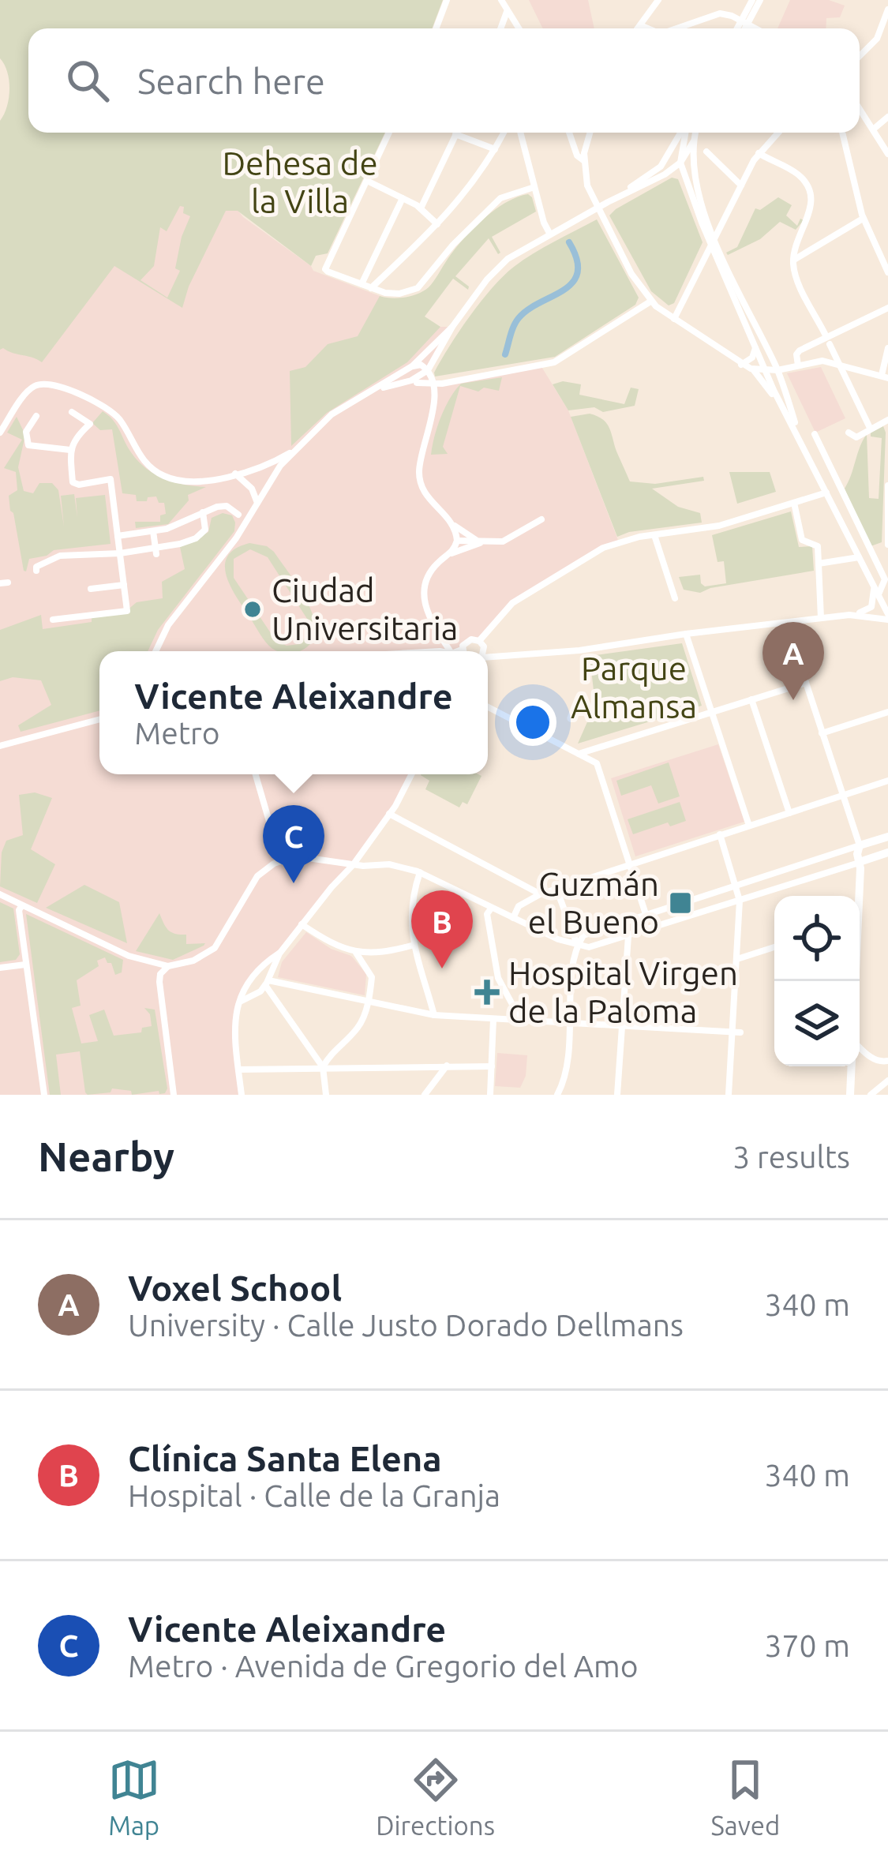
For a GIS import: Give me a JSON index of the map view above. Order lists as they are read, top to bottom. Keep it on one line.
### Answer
{"parks":["Dehesa de la Villa","Parque Almansa"],"places":{"other":["Ciudad Universitaria"],"transit":["Guzmán el Bueno"],"health":["Hospital Virgen de la Paloma"]},"page":{"search":"Search here","pins":["A","C","B"],"popup":["Vicente Aleixandre","Metro"],"heading":["Nearby","3 results"],"list":[{"mark":"A","name":"Voxel School","note":"University · Calle Justo Dorado Dellmans","value":"340 m"},{"mark":"B","name":"Clínica Santa Elena","note":"Hospital · Calle de la Granja","value":"340 m"},{"mark":"C","name":"Vicente Aleixandre","note":"Metro · Avenida de Gregorio del Amo","value":"370 m"}],"nav":["Map","Directions","Saved"]}}
